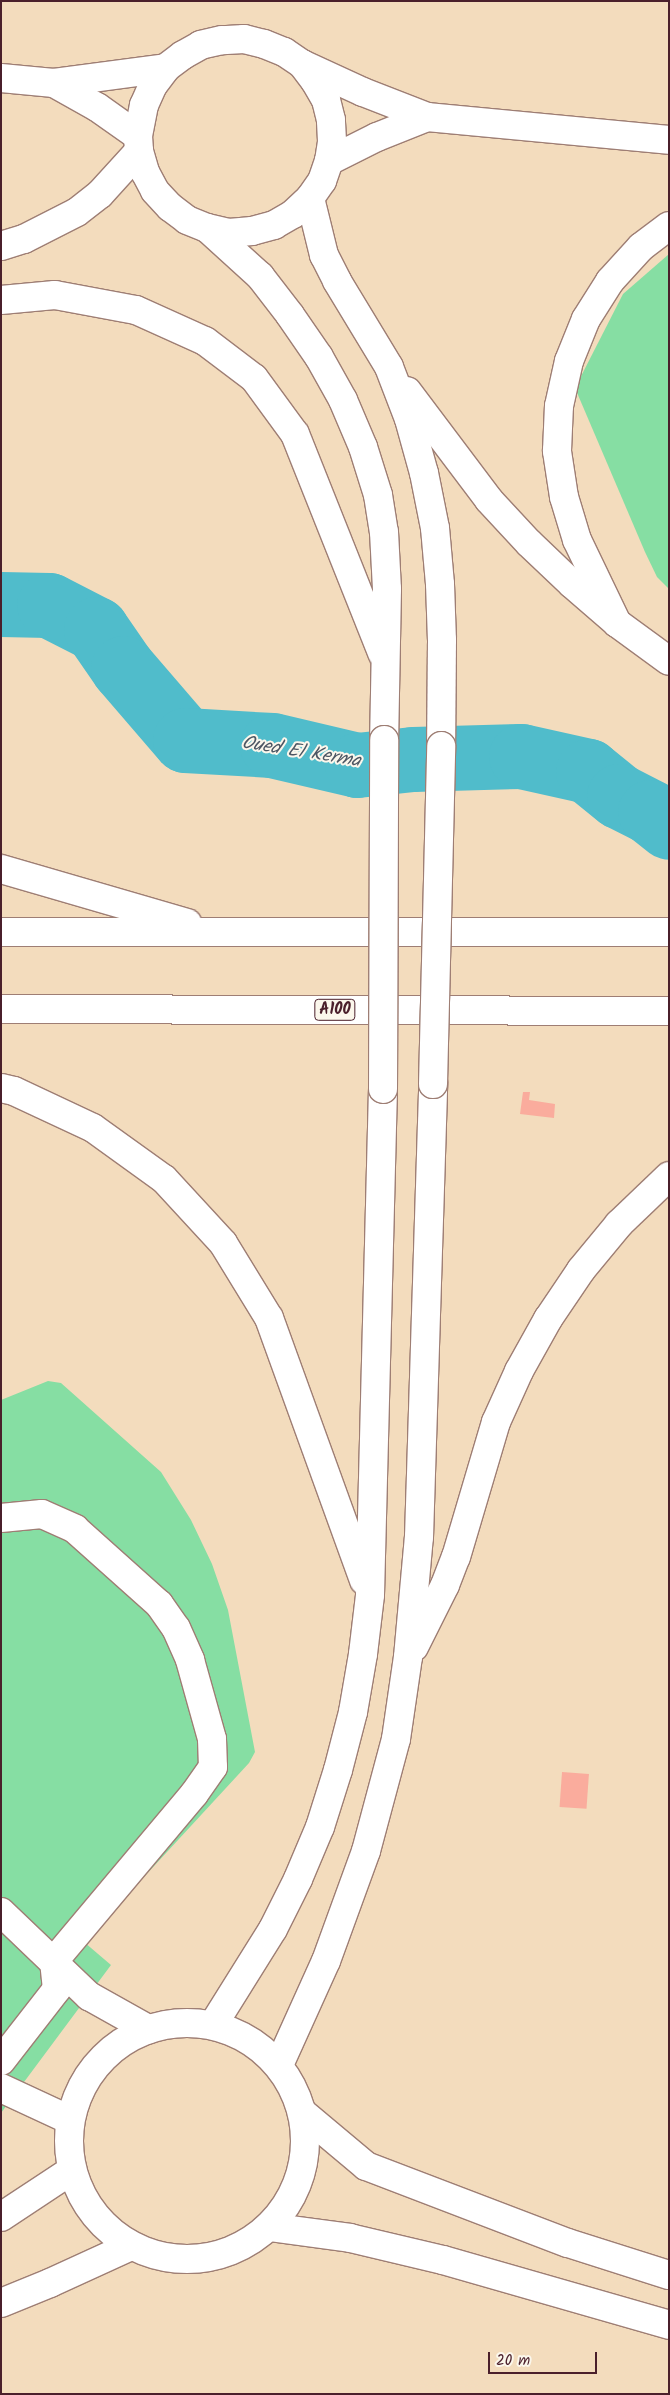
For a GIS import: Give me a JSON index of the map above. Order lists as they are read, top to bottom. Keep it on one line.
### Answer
{"streets":{"main road":["A100"]},"water":["Oued El Kerma"],"scale_bar":"20 m"}
